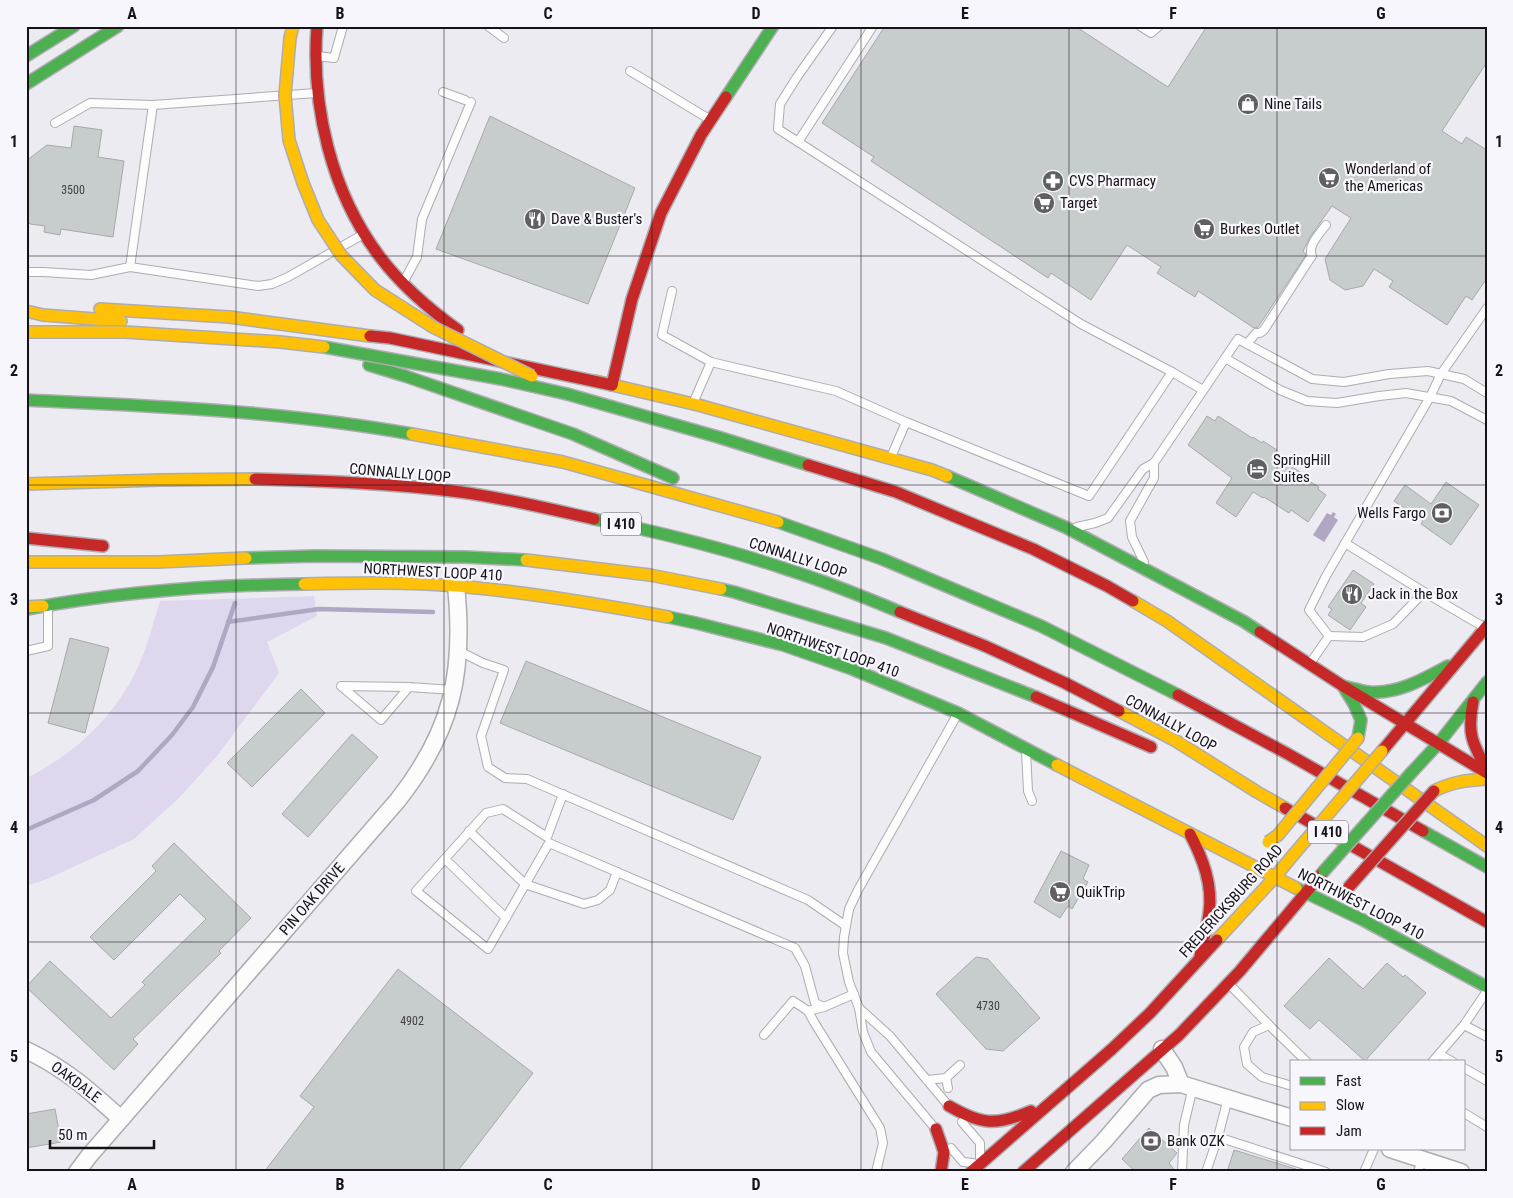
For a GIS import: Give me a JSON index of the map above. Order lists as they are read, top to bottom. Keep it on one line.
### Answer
{"streets":{"main road":["CONNALLY LOOP","I 410","NORTHWEST LOOP 410","FREDERICKSBURG ROAD"],"street":["PIN OAK DRIVE","OAKDALE"]},"crossings":[["NORTHWEST LOOP 410","PIN OAK DRIVE"],["NORTHWEST LOOP 410","FREDERICKSBURG ROAD"],["PIN OAK DRIVE","OAKDALE"]],"places":{"shop":["Nine Tails"],"supermarket":["Wonderland of the Americas","Target","Burkes Outlet","QuikTrip"],"pharmacy":["CVS Pharmacy"],"restaurant":["Dave & Buster's","Jack in the Box"],"hotel":["SpringHill Suites"],"bank":["Wells Fargo","Bank OZK"]},"house_numbers":["3500","4730","4902"],"legend":["Fast","Slow","Jam"],"scale_bar":"50 m","grid":{"columns":["A","B","C","D","E","F","G"],"rows":["1","2","3","4","5"]}}
